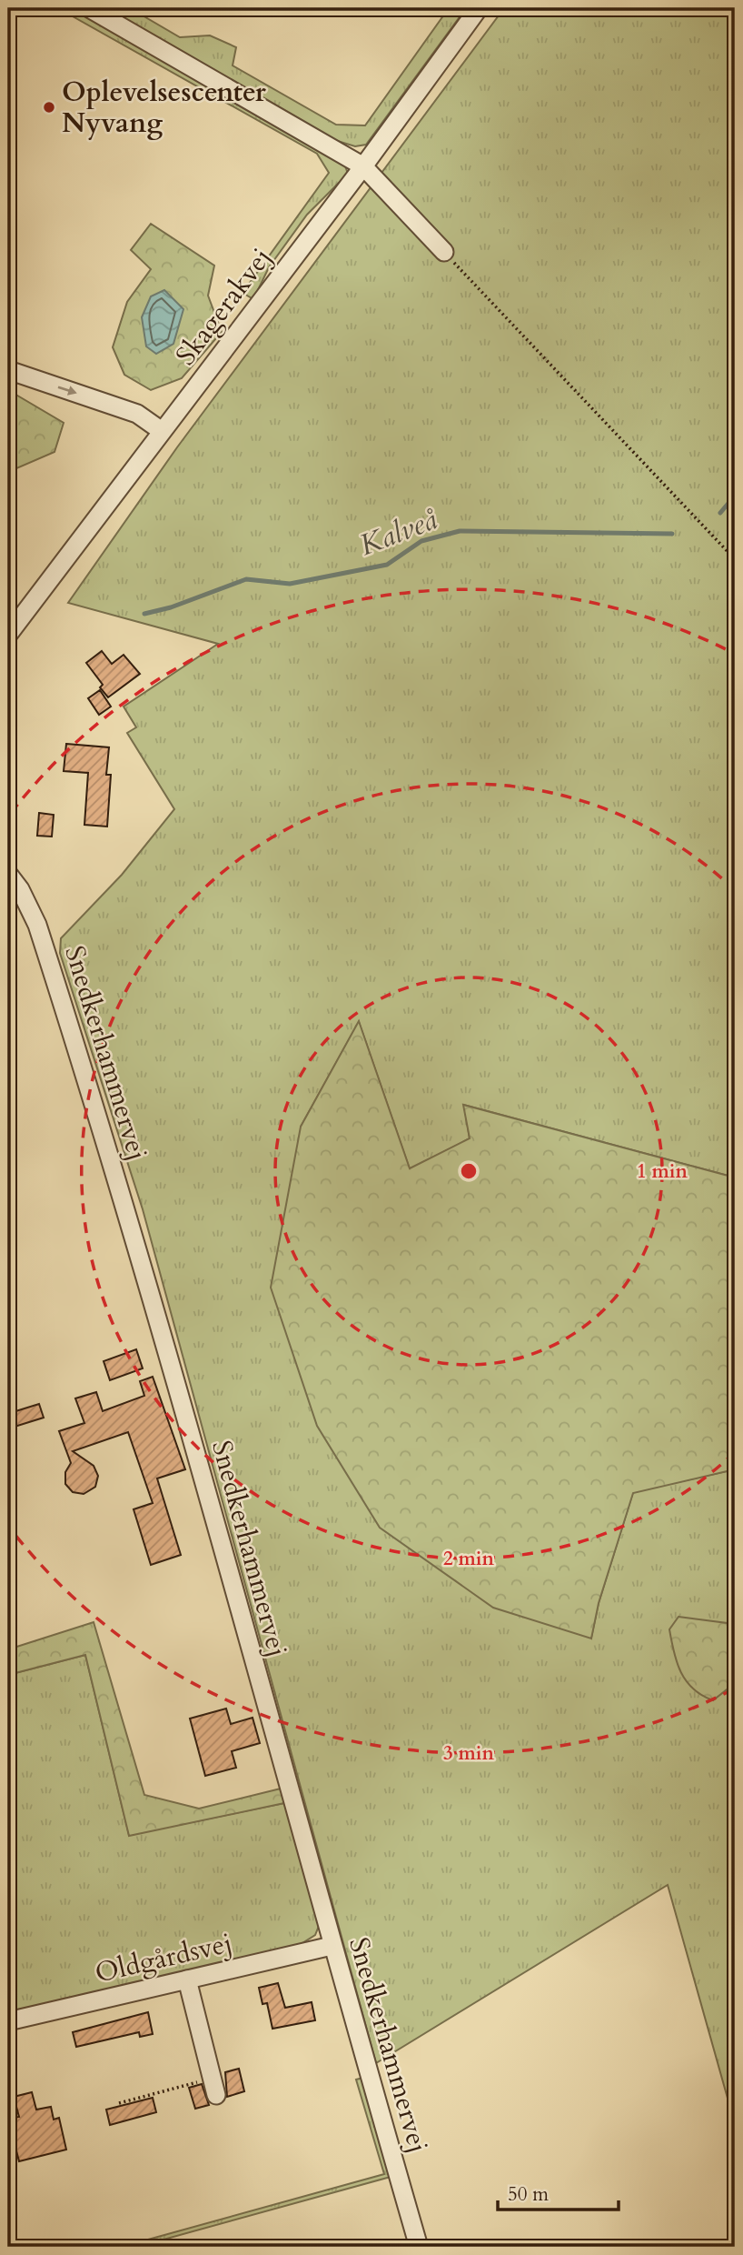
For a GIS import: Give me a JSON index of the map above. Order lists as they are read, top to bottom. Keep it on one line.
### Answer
{"streets":{"street":["Skagerakvej","Snedkerhammervej","Oldgårdsvej"]},"crossings":[["Snedkerhammervej","Oldgårdsvej"]],"water":["Kalveå"],"places":["Oplevelsescenter Nyvang"],"scale_bar":"50 m","rings":["1 min","2 min","3 min"]}
